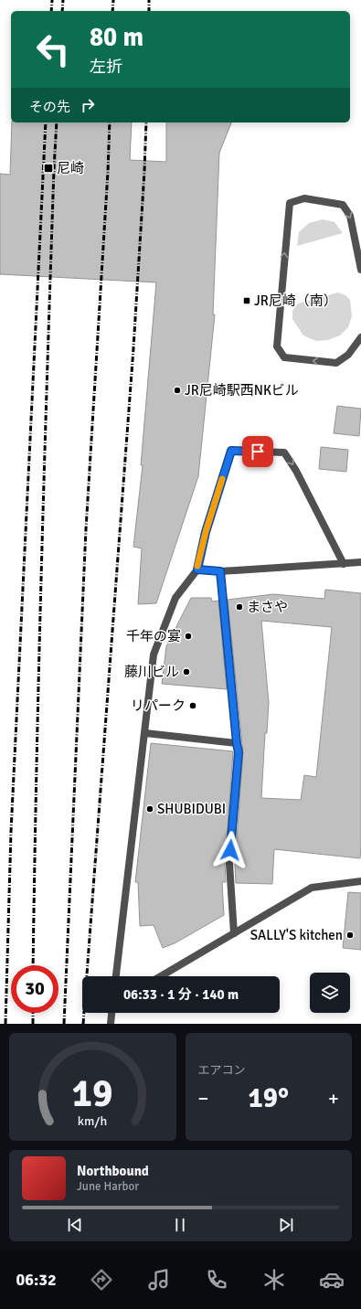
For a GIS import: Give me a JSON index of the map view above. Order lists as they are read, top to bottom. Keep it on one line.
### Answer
{"places":{"transit":["尼崎","JR尼崎（南）"],"other":["JR尼崎駅西NKビル","まさや","千年の宴","藤川ビル","リパーク","SHUBIDUBI","SALLY'S kitchen"]},"page":{"turn":["80 m","左折"],"then":"その先","limit":"30","trip":"06:33 · 1 分 · 140 m","tile":"エアコン","heat":["−","19°","+"],"song":["Northbound","June Harbor"],"tabs":"06:32","gauge":["19","km/h"]}}
